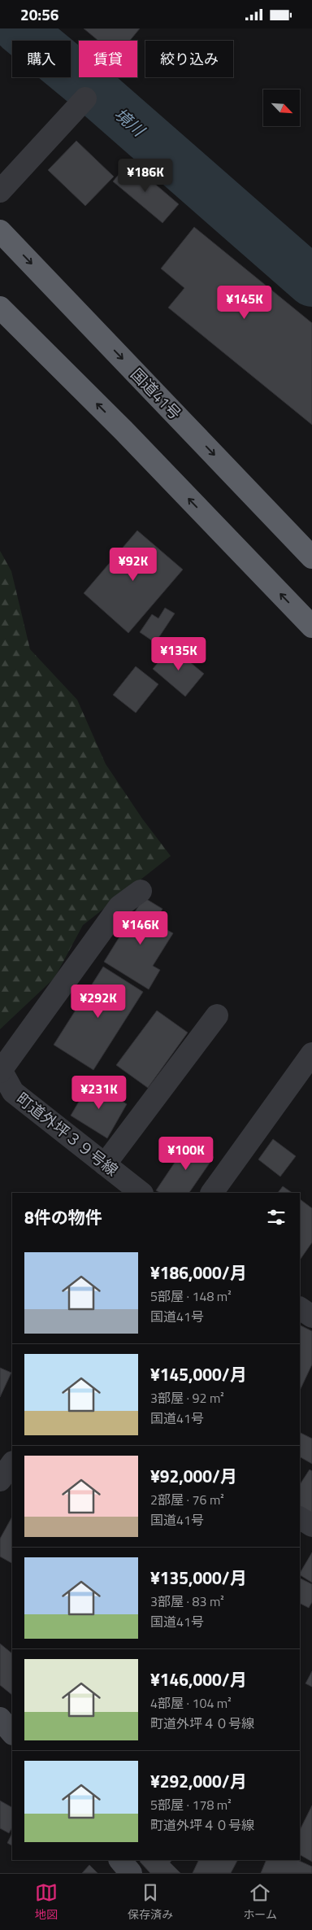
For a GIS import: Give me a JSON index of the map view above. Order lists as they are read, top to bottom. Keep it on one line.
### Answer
{"streets":{"highway":["国道41号"],"street":["町道外坪３９号線"]},"water":["境川"],"north":"bottom right","page":{"status":"20:56","chip":["購入","賃貸","絞り込み"],"price":["¥186K","¥145K","¥92K","¥135K","¥146K","¥292K","¥231K","¥100K"],"heading":"8件の物件","list":[{"name":"¥186,000/月","note":"5部屋 · 148 m² · 国道41号"},{"name":"¥145,000/月","note":"3部屋 · 92 m² · 国道41号"},{"name":"¥92,000/月","note":"2部屋 · 76 m² · 国道41号"},{"name":"¥135,000/月","note":"3部屋 · 83 m² · 国道41号"},{"name":"¥146,000/月","note":"4部屋 · 104 m² · 町道外坪４０号線"},{"name":"¥292,000/月","note":"5部屋 · 178 m² · 町道外坪４０号線"}],"tabs":["地図","保存済み","ホーム"]}}
